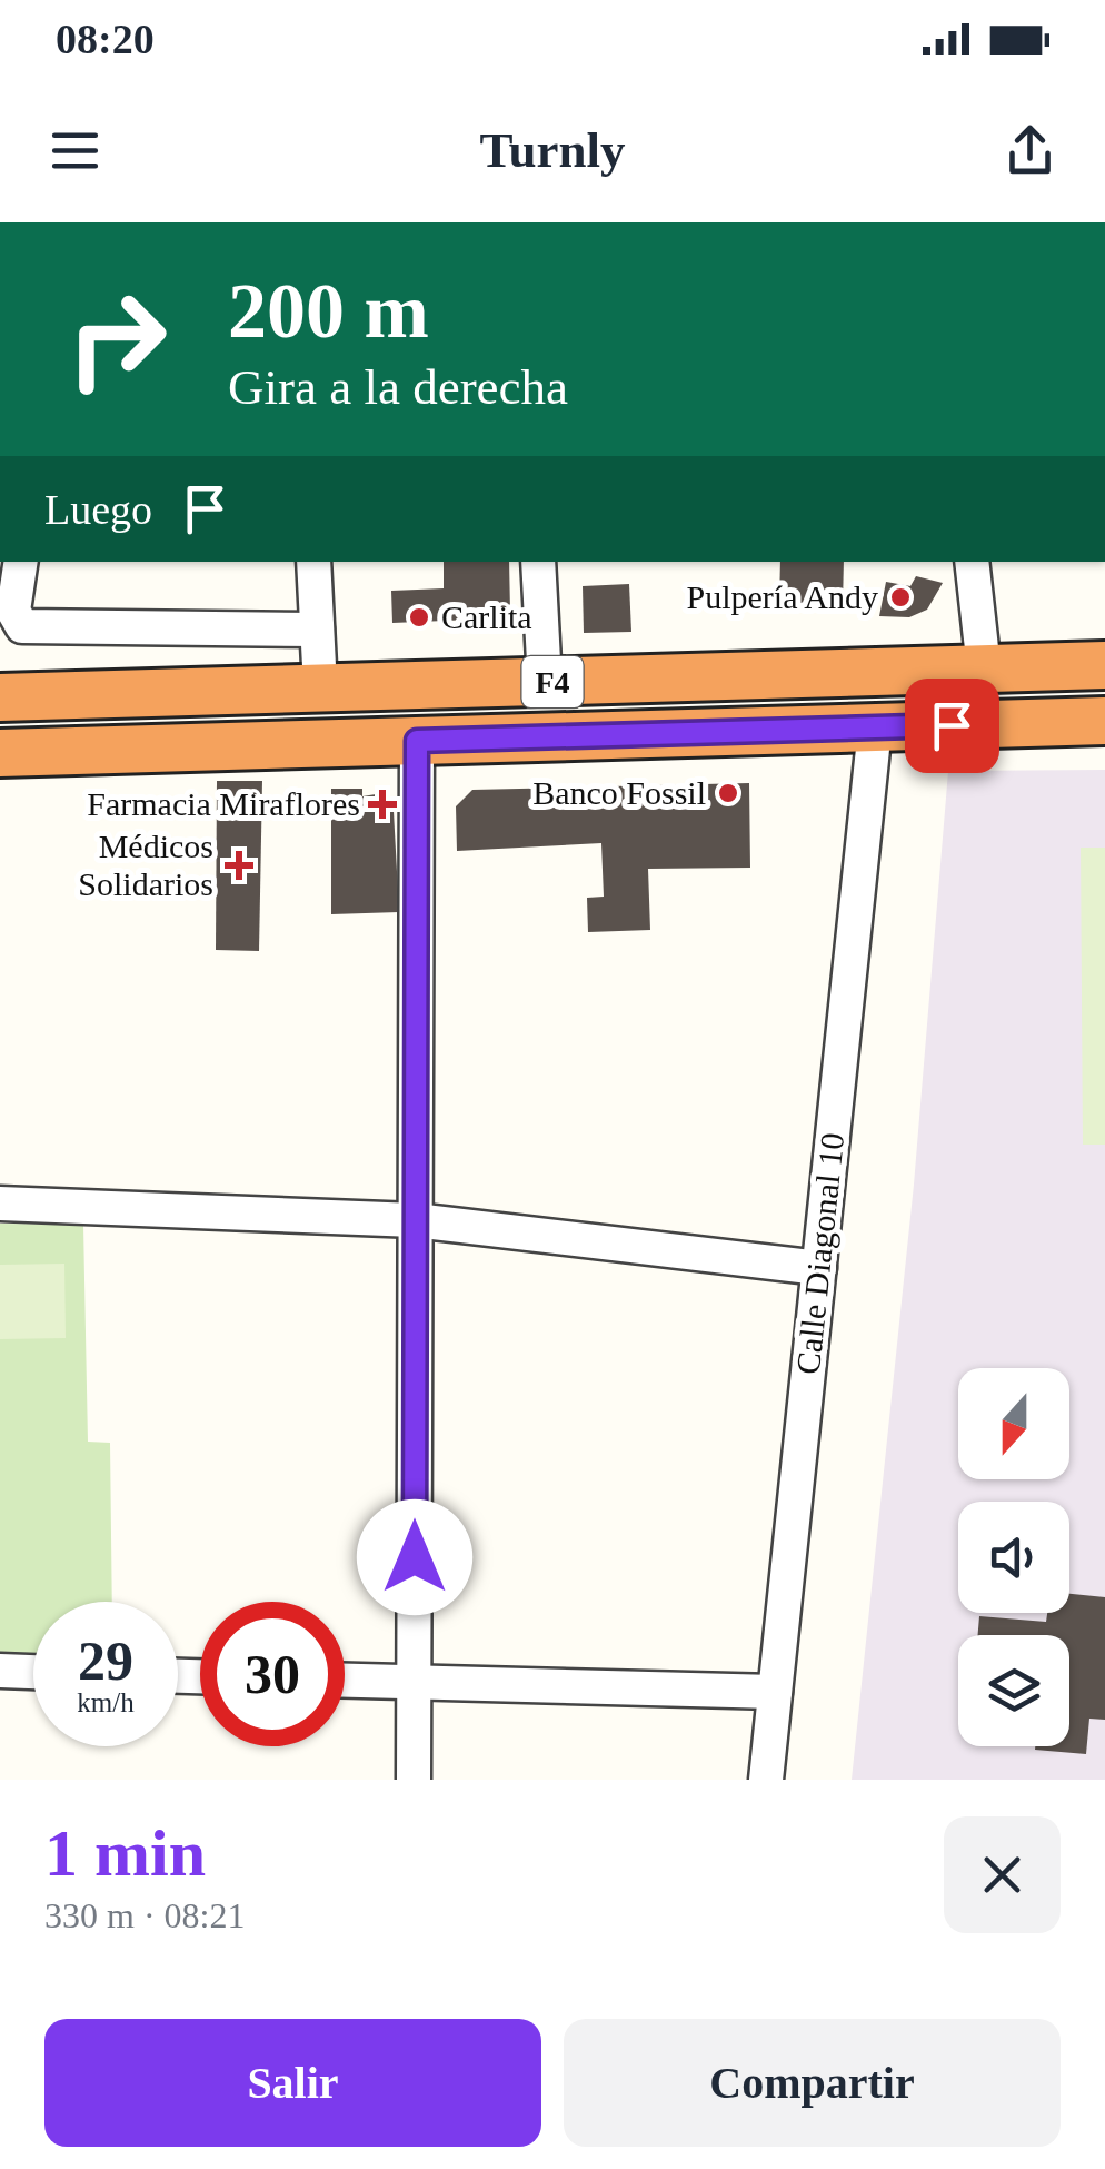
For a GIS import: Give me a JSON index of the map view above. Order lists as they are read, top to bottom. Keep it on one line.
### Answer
{"streets":{"highway":["F4"],"street":["Calle Diagonal 10"]},"crossings":[["F4","Calle Diagonal 10"]],"places":{"other":["Pulpería Andy","Carlita","Banco Fossil"],"health":["Farmacia Miraflores","Médicos Solidarios"]},"north":"bottom","page":{"status":"08:20","header":"Turnly","turn":["200 m","Gira a la derecha"],"then":"Luego","speed":"29 km/h","limit":"30","heading":["1 min","330 m · 08:21"],"buttons":["Salir","Compartir"]}}
